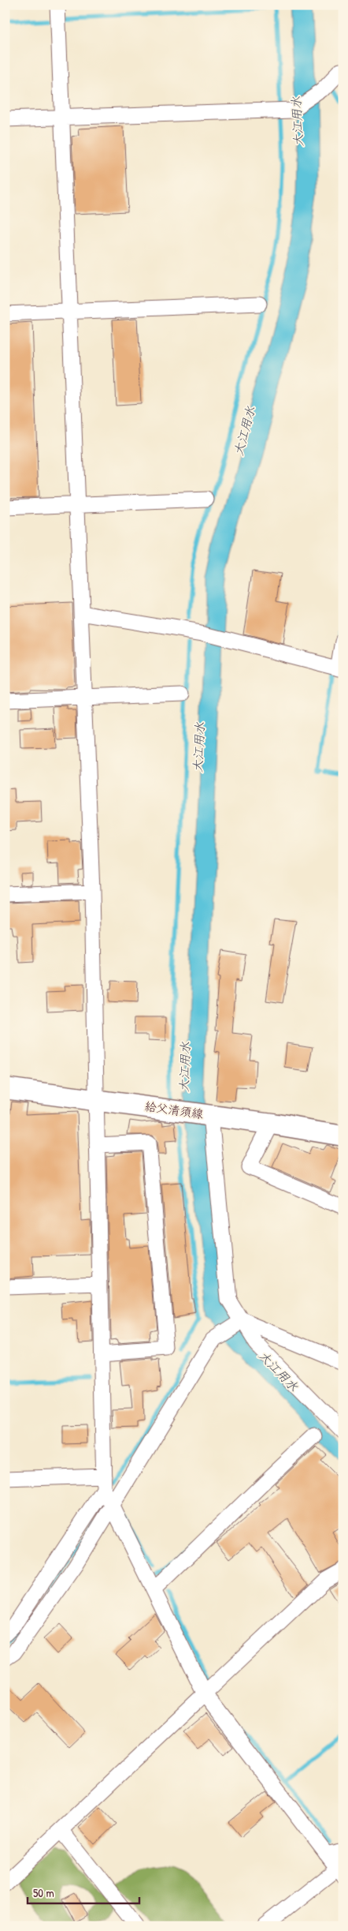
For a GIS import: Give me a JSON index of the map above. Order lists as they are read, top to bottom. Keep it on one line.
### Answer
{"streets":{"main road":["給父清須線"]},"water":["大江用水"],"scale_bar":"50 m"}
